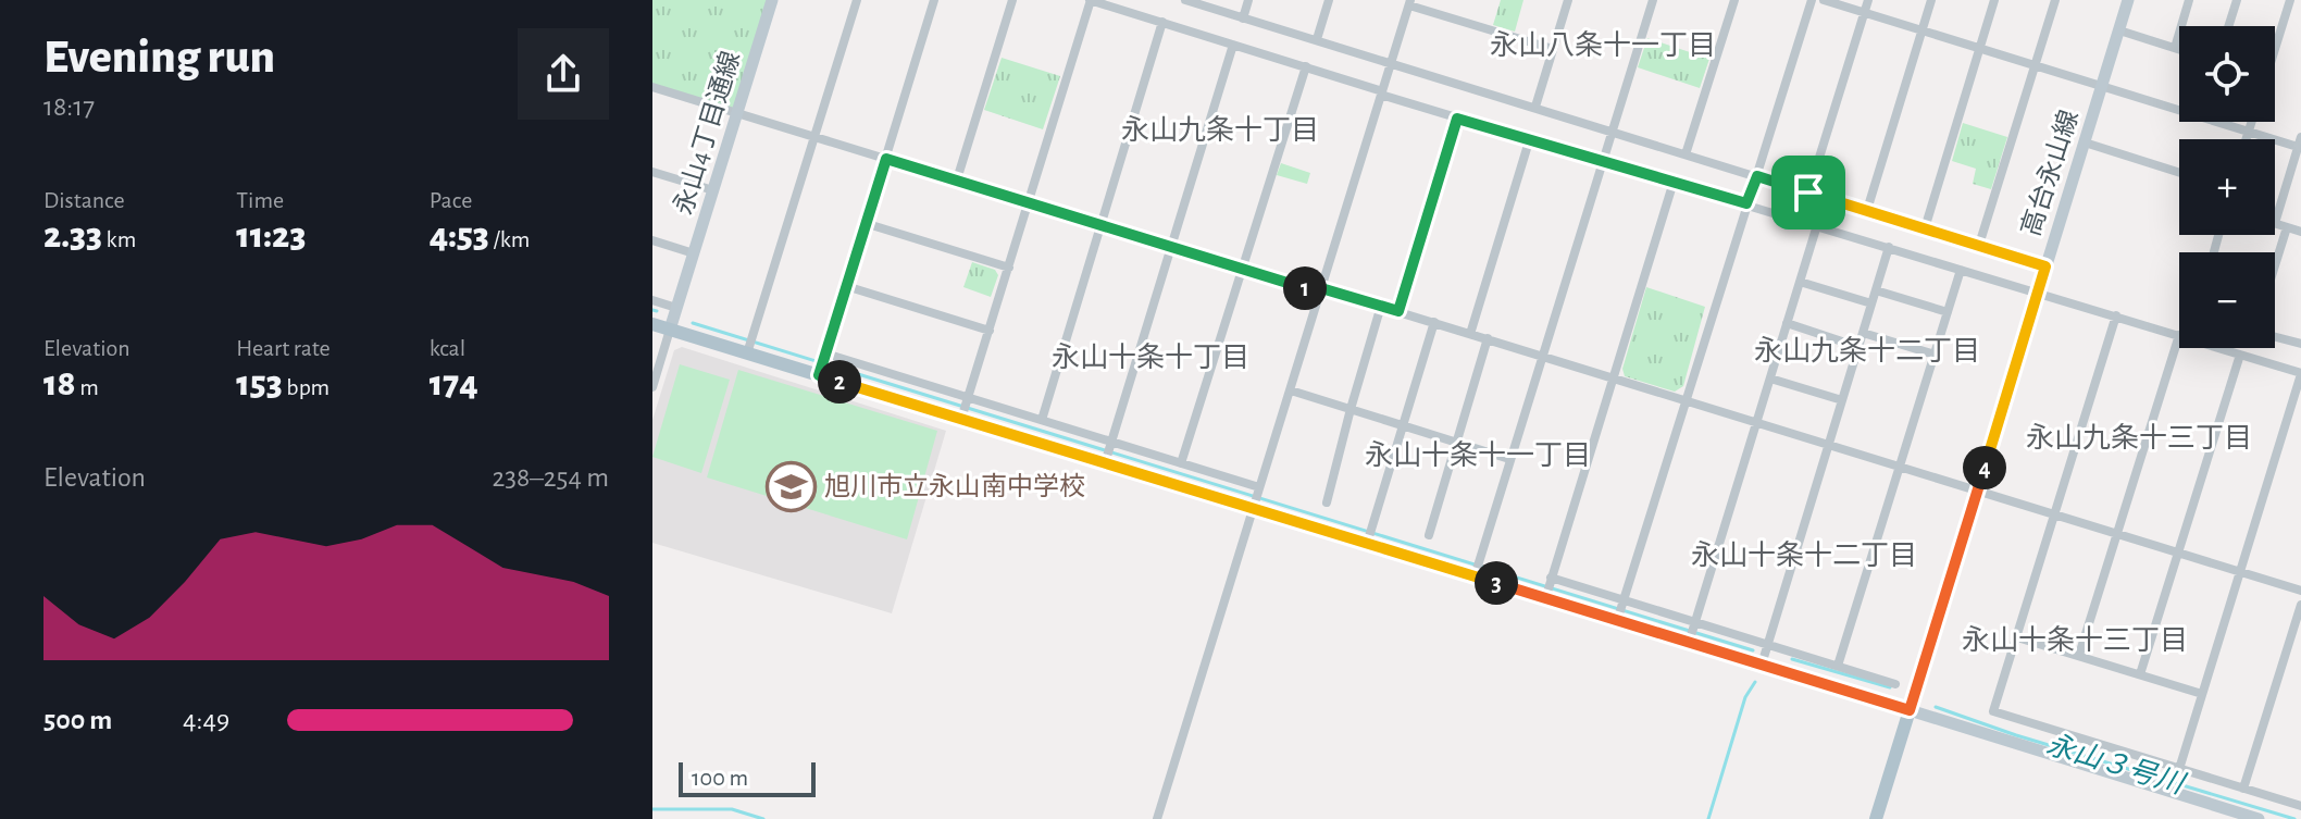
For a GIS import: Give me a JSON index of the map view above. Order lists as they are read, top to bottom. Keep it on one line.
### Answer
{"streets":{"street":["永山4丁目通線","高台永山線"]},"districts":["永山八条十一丁目","永山九条十丁目","永山九条十二丁目","永山十条十丁目","永山九条十三丁目","永山十条十一丁目","永山十条十二丁目","永山十条十三丁目"],"water":["永山３号川"],"places":{"school or university":["旭川市立永山南中学校"]},"scale_bar":"100 m","page":{"heading":["Evening run","18:17"],"map_buttons":["+","−"],"stats":[["Distance","2.33 km"],["Time","11:23"],["Pace","4:53 /km"],["Elevation","18 m"],["Heart rate","153 bpm"],["kcal","174"]],"pins":["1","2","4","3"],"chart":["Elevation","238–254 m"],"list":[{"name":"500 m","note":"4:49"}],"scale":"100 m"}}
